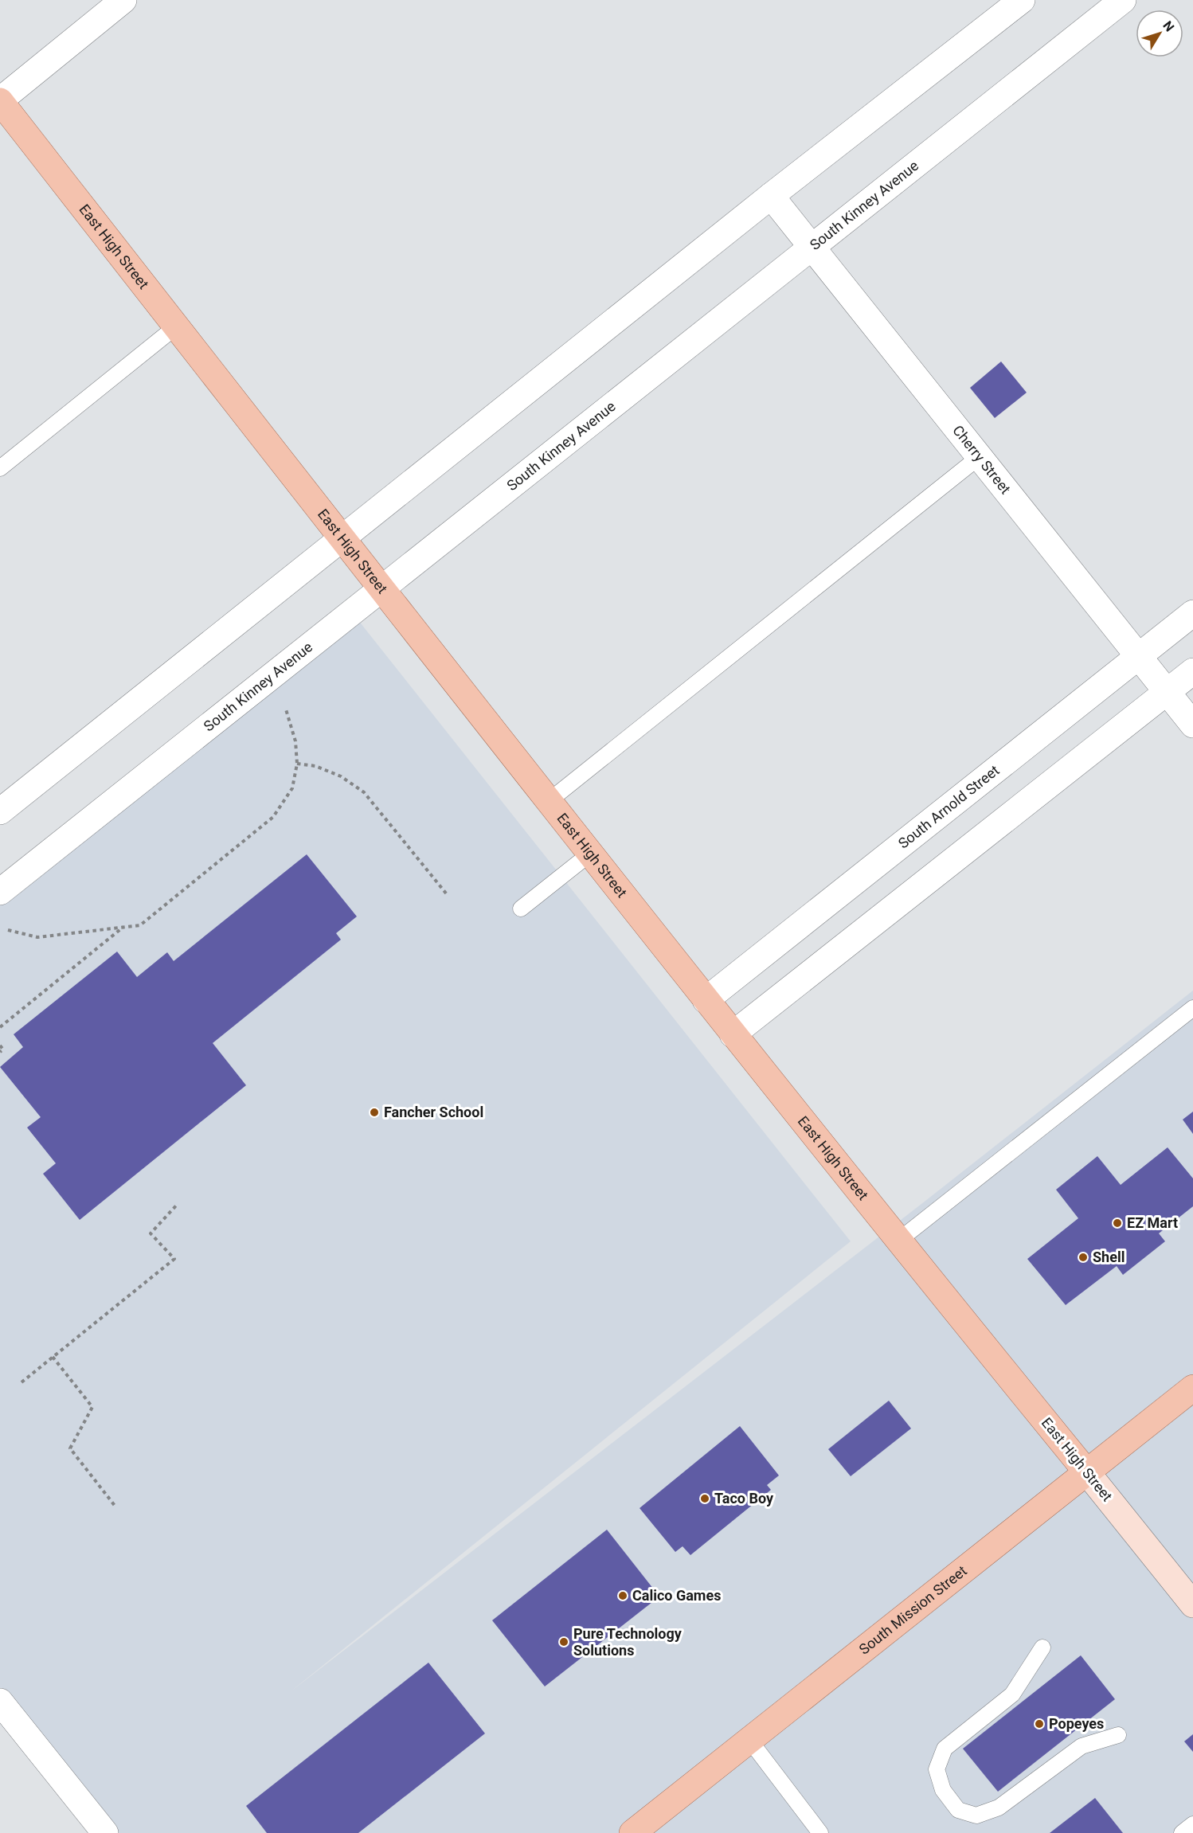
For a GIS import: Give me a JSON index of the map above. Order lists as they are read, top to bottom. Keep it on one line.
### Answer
{"streets":{"main road":["East High Street","South Mission Street"],"street":["South Kinney Avenue","Cherry Street","South Arnold Street"]},"crossings":[["South Kinney Avenue","East High Street"],["South Kinney Avenue","Cherry Street"],["East High Street","South Arnold Street"],["East High Street","South Mission Street"],["Cherry Street","South Arnold Street"]],"places":["Fancher School","EZ Mart","Shell","Taco Boy","Calico Games","Pure Technology Solutions","Popeyes"],"north":"top right"}
